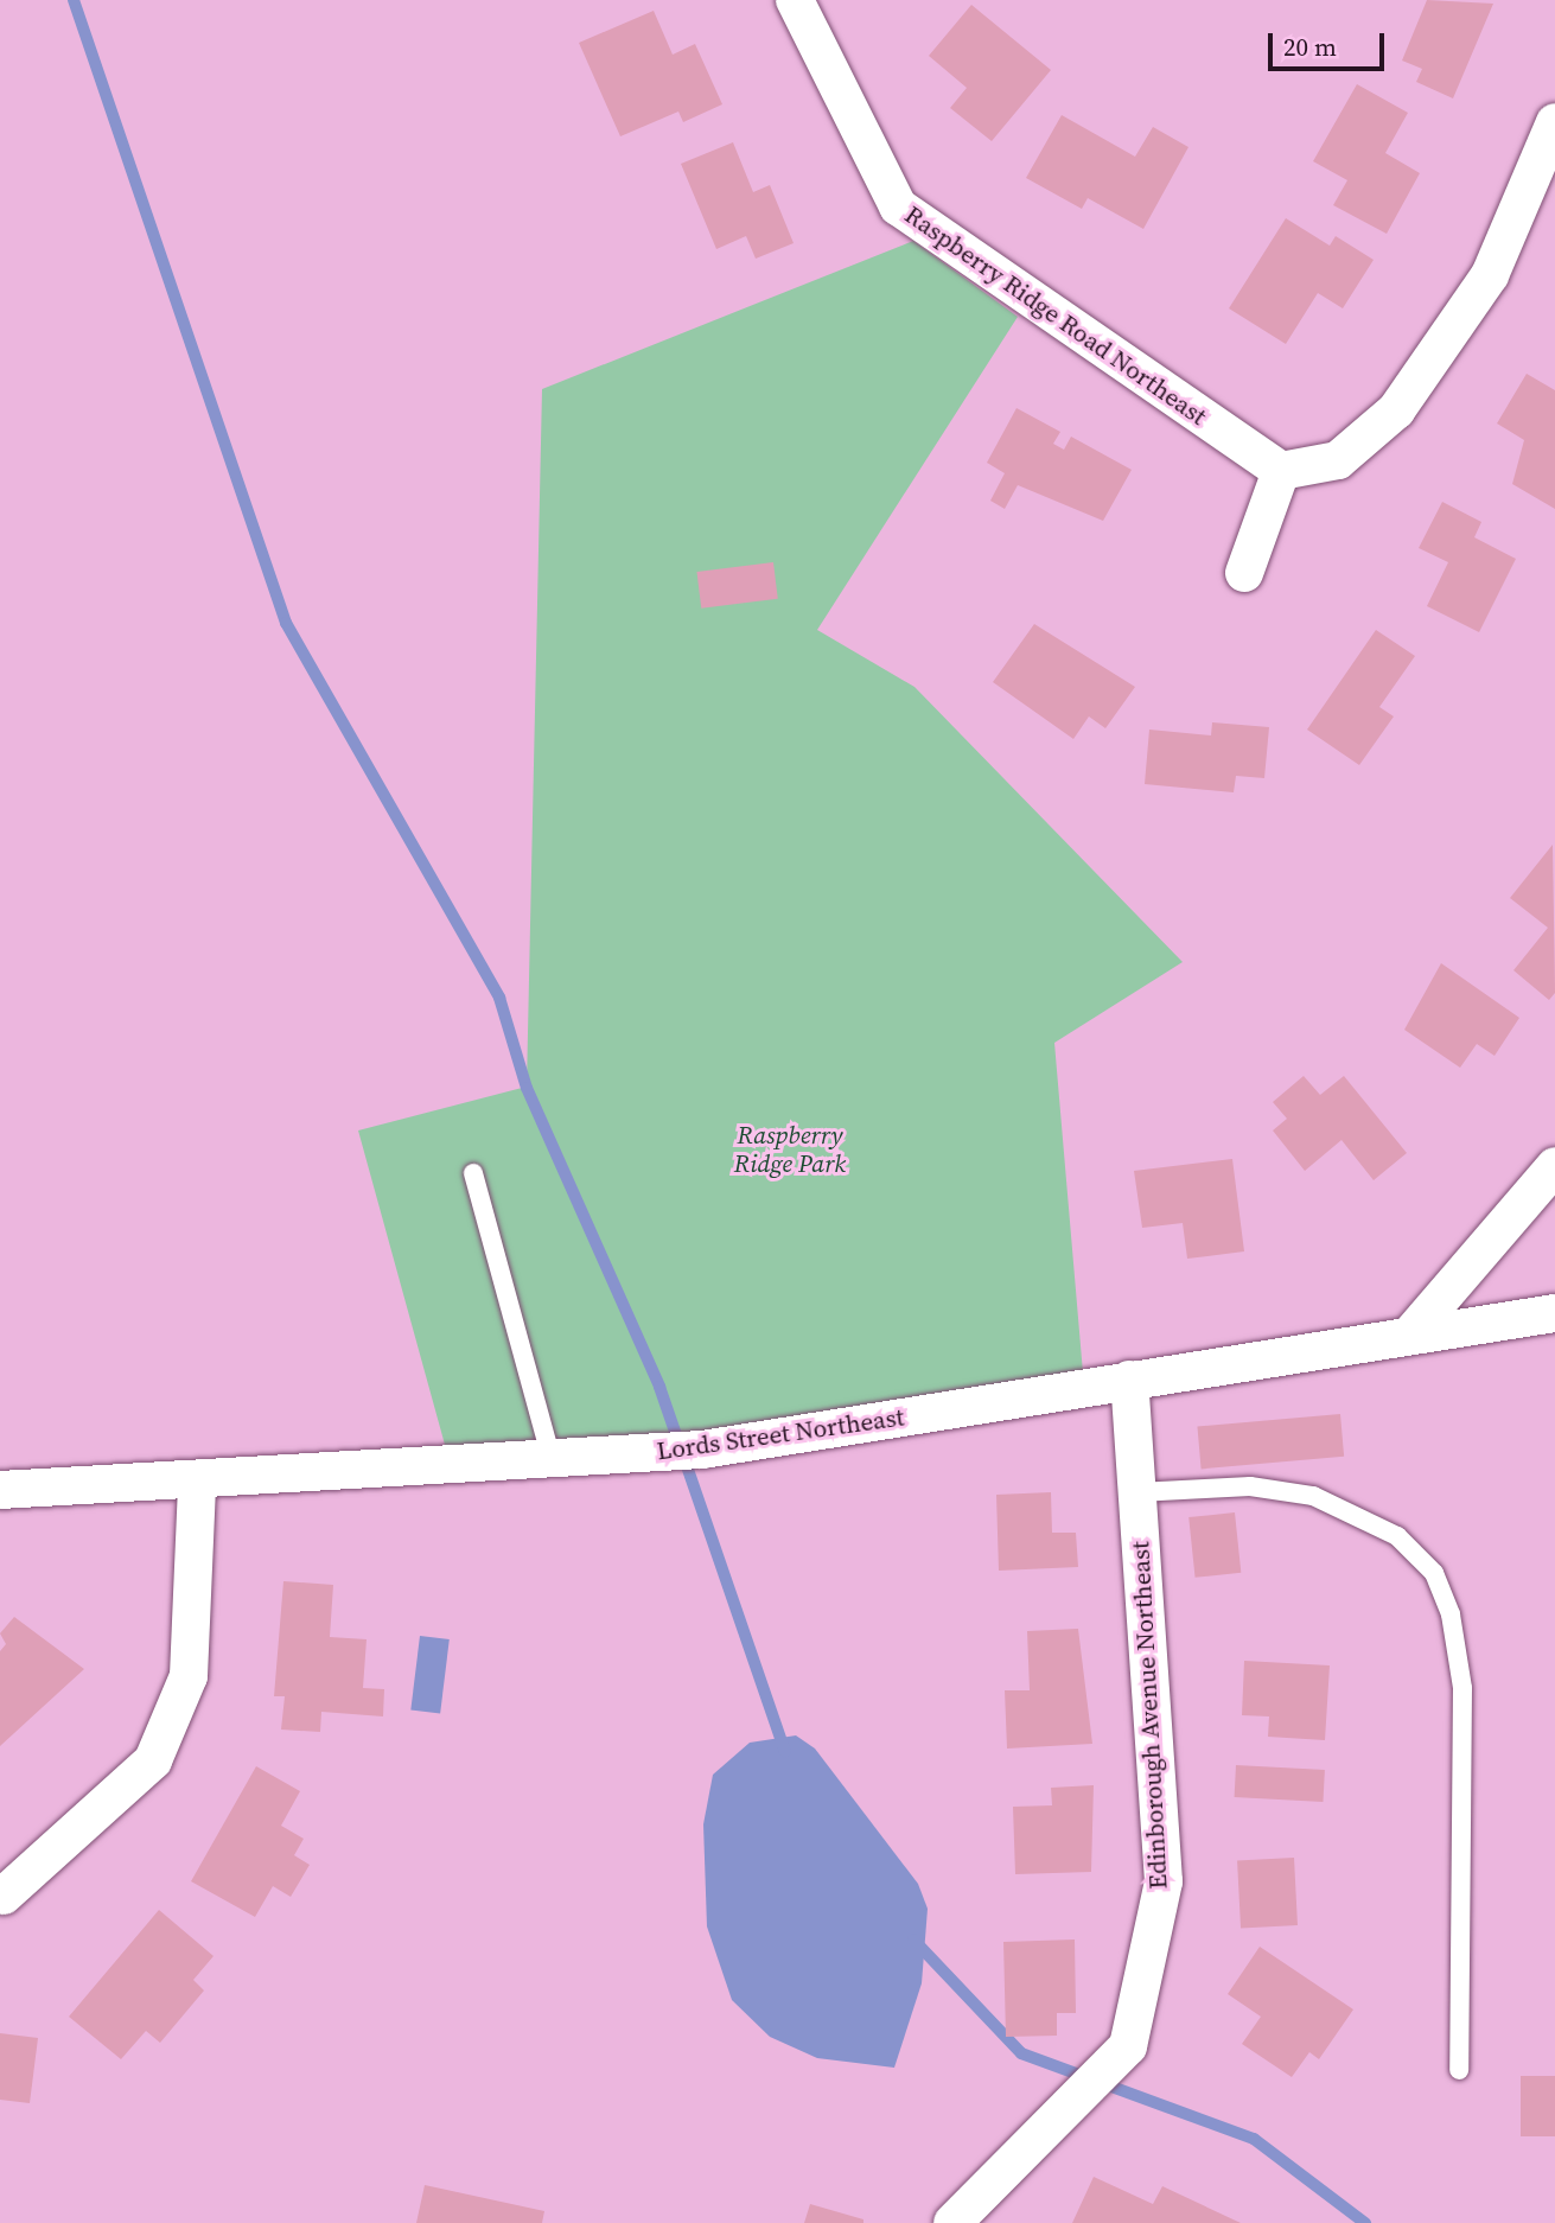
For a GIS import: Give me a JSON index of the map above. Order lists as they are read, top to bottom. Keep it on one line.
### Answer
{"streets":{"street":["Raspberry Ridge Road Northeast","Lords Street Northeast","Edinborough Avenue Northeast"]},"crossings":[["Lords Street Northeast","Edinborough Avenue Northeast"]],"parks":["Raspberry Ridge Park"],"scale_bar":"20 m"}
